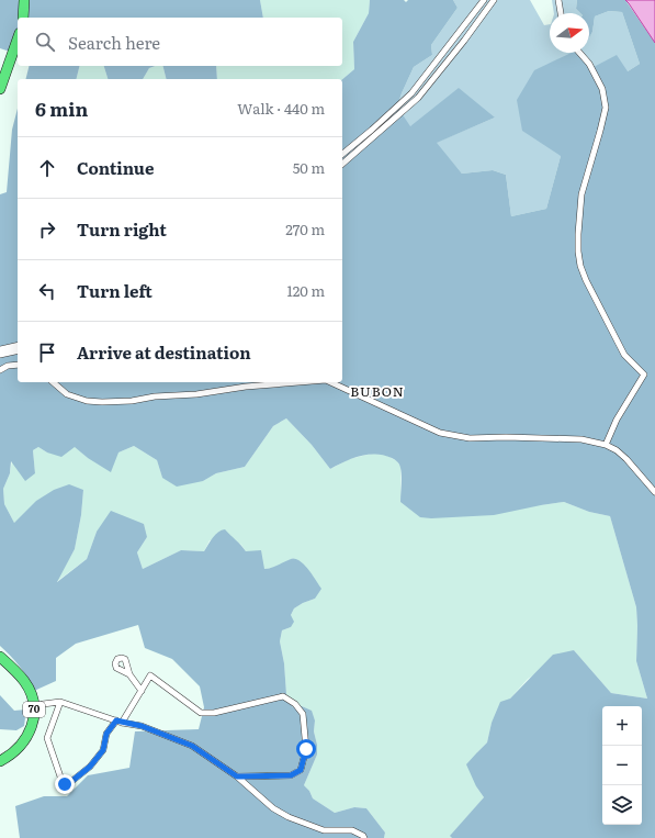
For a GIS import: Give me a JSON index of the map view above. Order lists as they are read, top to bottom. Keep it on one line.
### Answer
{"streets":{"highway":["70"]},"districts":["BUBON"],"north":"right","page":{"search":"Search here","heading":["6 min","Walk · 440 m"],"list":[["Continue","50 m"],["Turn right","270 m"],["Turn left","120 m"],"Arrive at destination"],"map_buttons":["+","−"]}}
